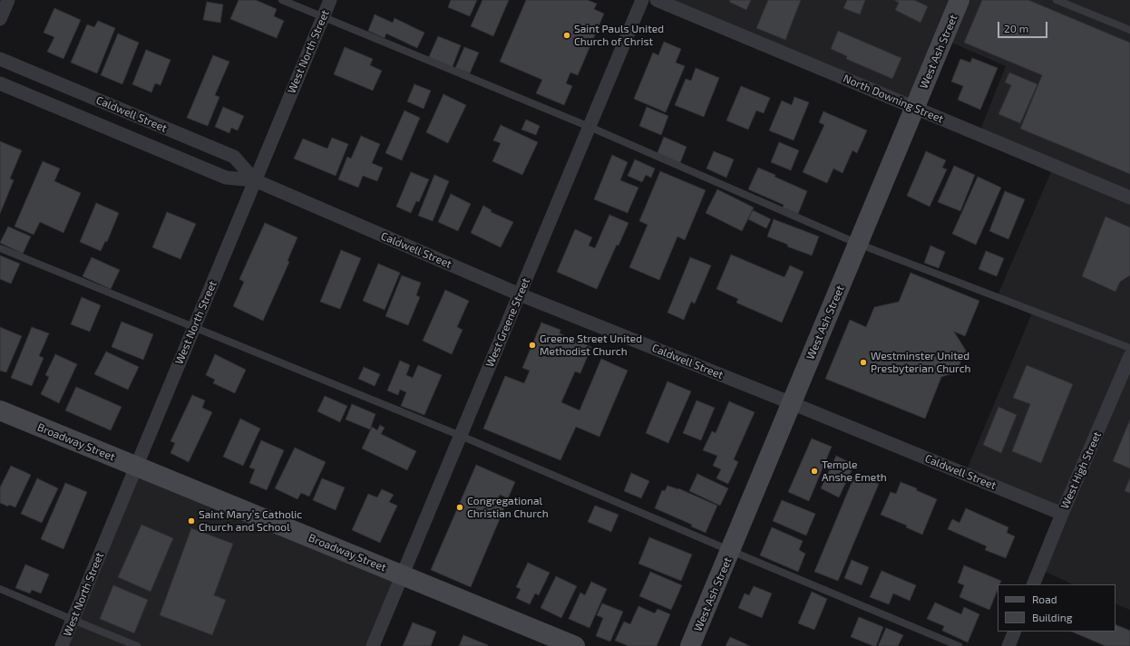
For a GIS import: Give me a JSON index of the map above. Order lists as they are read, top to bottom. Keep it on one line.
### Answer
{"streets":{"street":["West North Street","West Ash Street","North Downing Street","Caldwell Street","West Greene Street","Broadway Street","West High Street"]},"crossings":[["West North Street","Caldwell Street"],["West North Street","Broadway Street"],["West Ash Street","North Downing Street"],["West Ash Street","Caldwell Street"],["Caldwell Street","West Greene Street"],["Caldwell Street","West High Street"],["West Greene Street","Broadway Street"]],"places":["Saint Pauls United Church of Christ","Greene Street United Methodist Church","Westminster United Presbyterian Church","Temple Anshe Emeth","Congregational Christian Church","Saint Mary’s Catholic Church and School"],"legend":["Road","Building"],"scale_bar":"20 m"}
